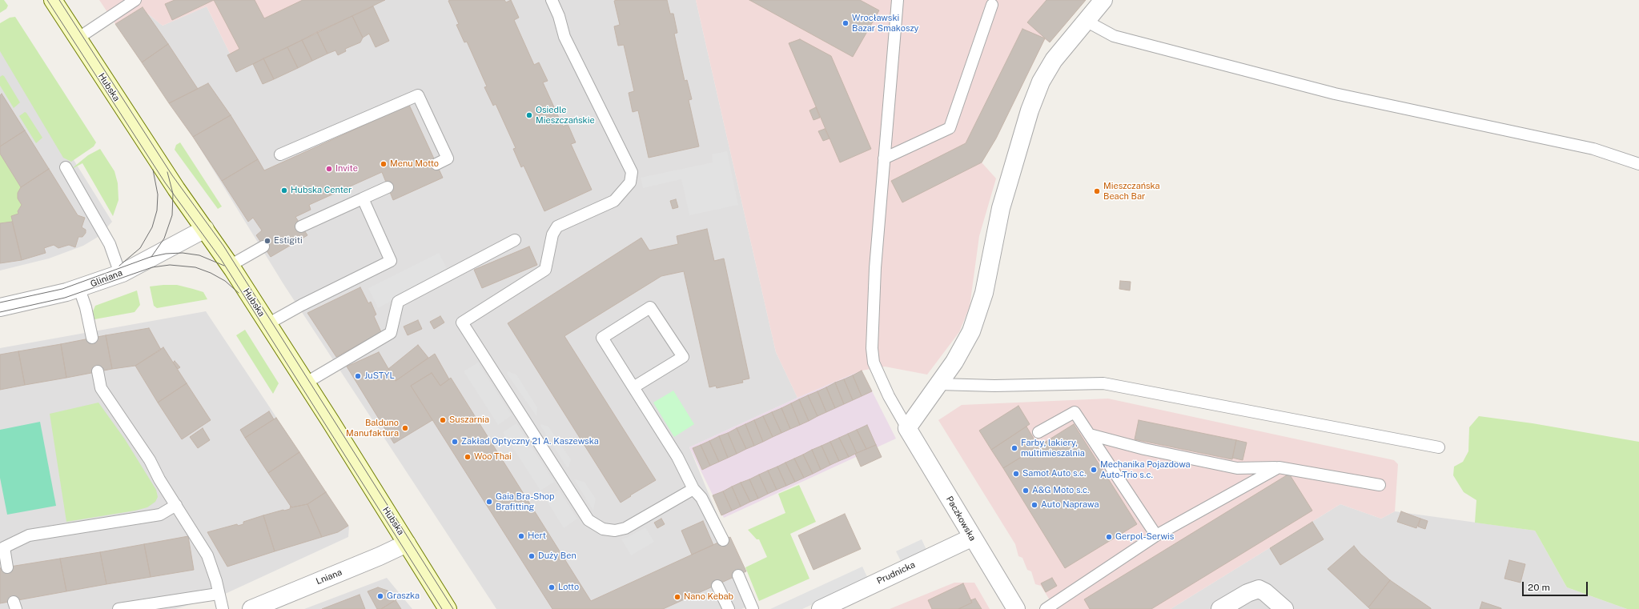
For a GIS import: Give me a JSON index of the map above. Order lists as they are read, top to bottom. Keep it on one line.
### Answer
{"streets":{"street":["Hubska","Gliniana","Paczkowska","Prudnicka","Lniana"]},"crossings":[["Hubska","Gliniana"],["Hubska","Lniana"],["Paczkowska","Prudnicka"]],"places":["Wrocławski Bazar Smakoszy","Osiedle Mieszczańskie","Menu Motto","Invite","Hubska Center","Mieszczańska Beach Bar","Estigiti","JuSTYL","Suszarnia","Balduno Manufaktura","Zakład Optyczny 21 A. Kaszewska","Farby, lakiery, multimieszalnia","Woo Thai","Mechanika Pojazdowa Auto-Trio s.c.","Samot Auto s.c.","A&G Moto s.c.","Gaia Bra-Shop Brafitting","Auto Naprawa","Hert","Gerpol-Serwis","Duży Ben","Lotto","Graszka","Nano Kebab"],"scale_bar":"20 m"}
